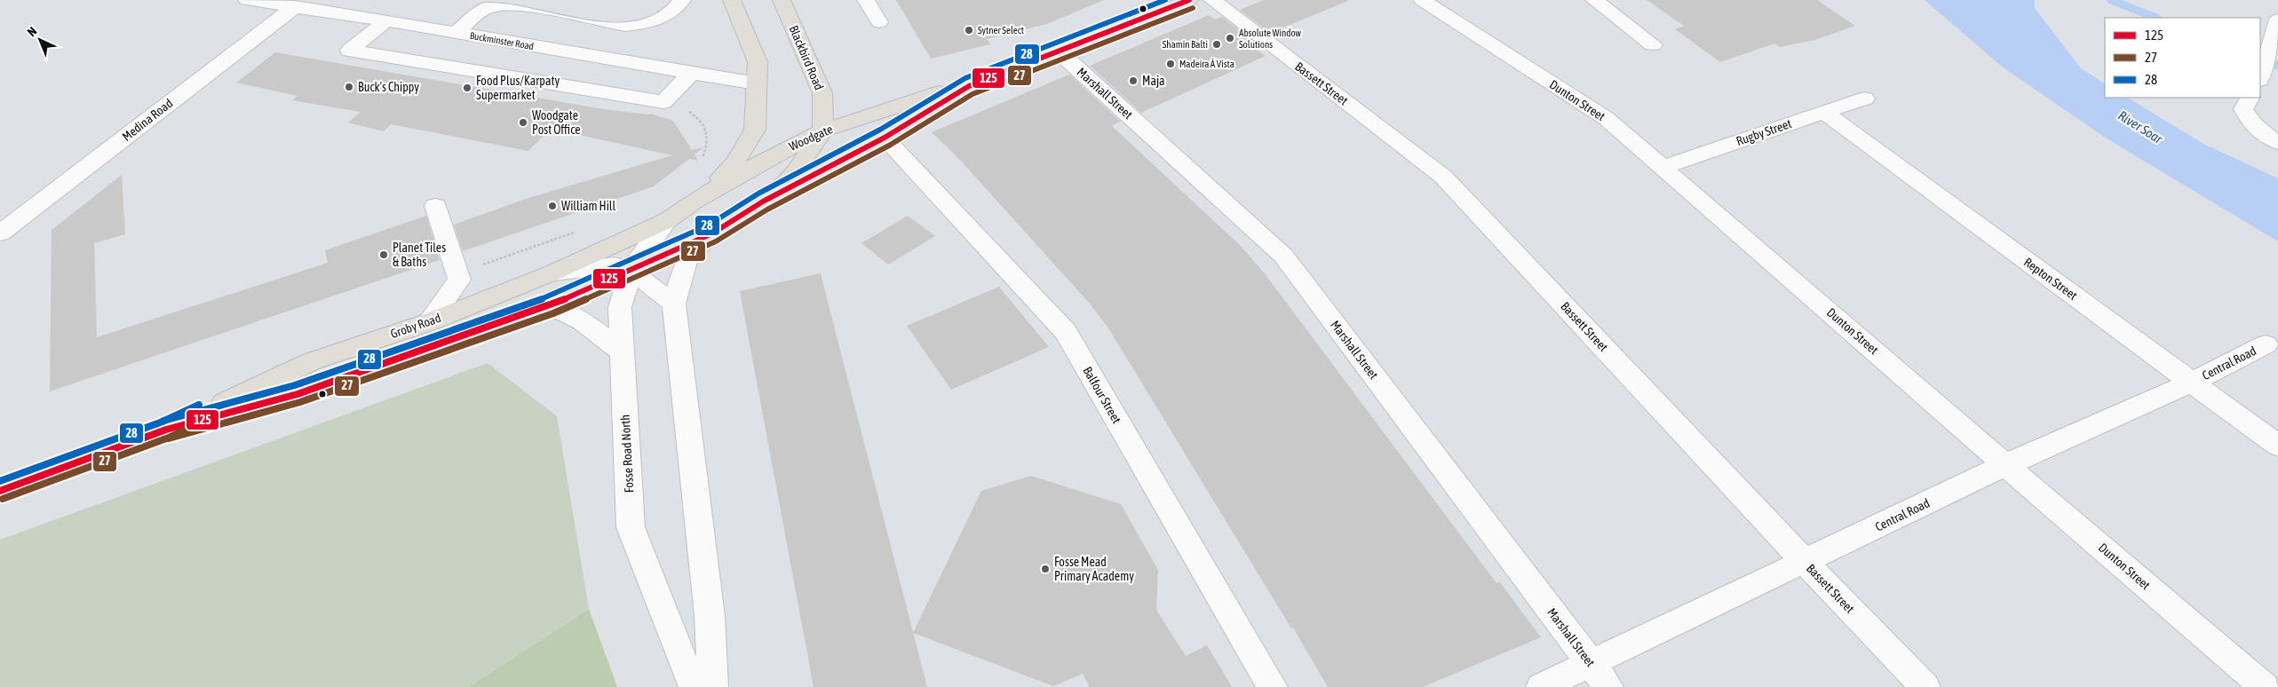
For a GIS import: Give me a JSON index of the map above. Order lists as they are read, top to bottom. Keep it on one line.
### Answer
{"streets":{"main road":["Blackbird Road","Woodgate","Groby Road"],"street":["Buckminster Road","Bassett Street","Marshall Street","Dunton Street","Medina Road","Rugby Street","Repton Street","Central Road","Balfour Street","Fosse Road North"]},"crossings":[["Buckminster Road","Medina Road"],["Blackbird Road","Woodgate"],["Bassett Street","Central Road"],["Marshall Street","Woodgate"],["Marshall Street","Central Road"],["Dunton Street","Rugby Street"],["Dunton Street","Central Road"],["Rugby Street","Repton Street"],["Woodgate","Groby Road"],["Woodgate","Balfour Street"],["Woodgate","Fosse Road North"],["Repton Street","Central Road"],["Groby Road","Fosse Road North"]],"water":["River Soar"],"places":["Sytner Select","Absolute Window Solutions","Shamin Balti","Madeira Á Vista","Maja","Buck's Chippy","Food Plus/Karpaty Supermarket","Woodgate Post Office","William Hill","Planet Tiles & Baths","Fosse Mead Primary Academy"],"lines":["transit line 125","transit line 28","transit line 27"],"legend":["125","27","28"],"north":"top left"}
